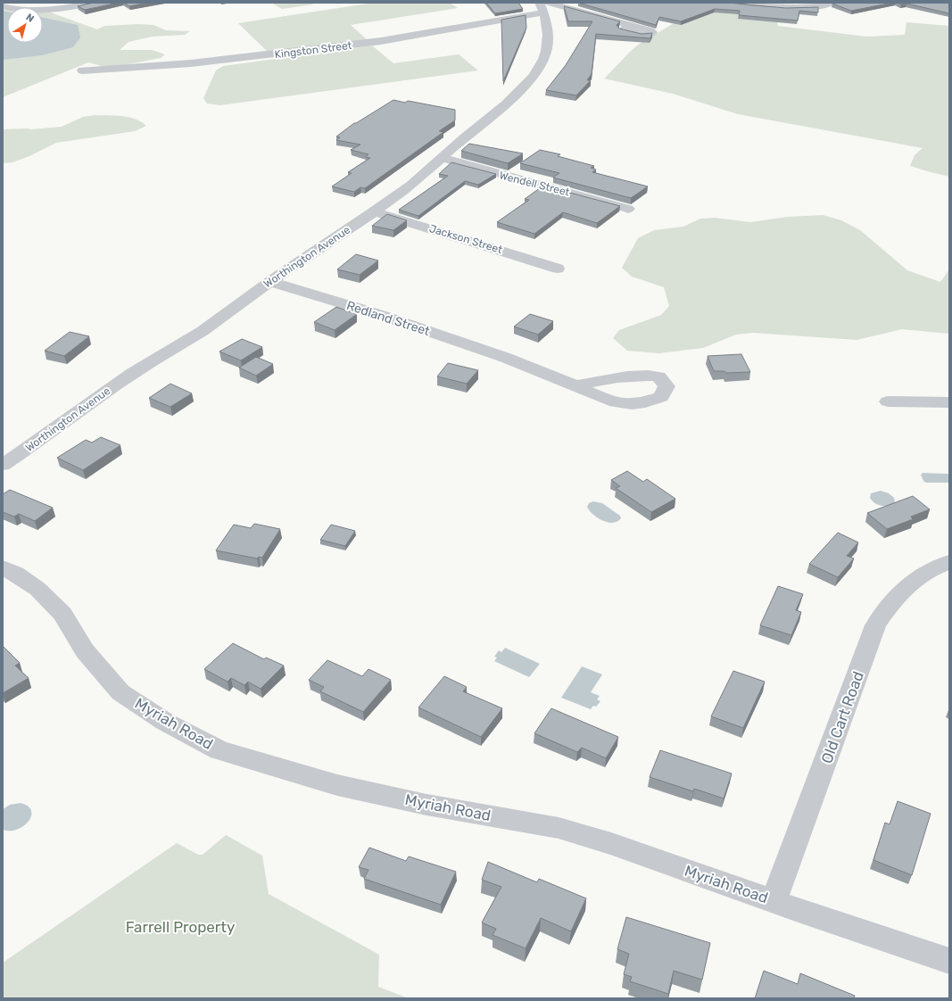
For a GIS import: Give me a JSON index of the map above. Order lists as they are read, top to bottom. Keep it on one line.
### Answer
{"streets":{"street":["Kingston Street","Wendell Street","Jackson Street","Worthington Avenue","Redland Street","Old Cart Road","Myriah Road"]},"crossings":[["Kingston Street","Worthington Avenue"],["Wendell Street","Worthington Avenue"],["Jackson Street","Worthington Avenue"],["Worthington Avenue","Redland Street"],["Old Cart Road","Myriah Road"]],"parks":["Farrell Property"],"north":"top right"}
